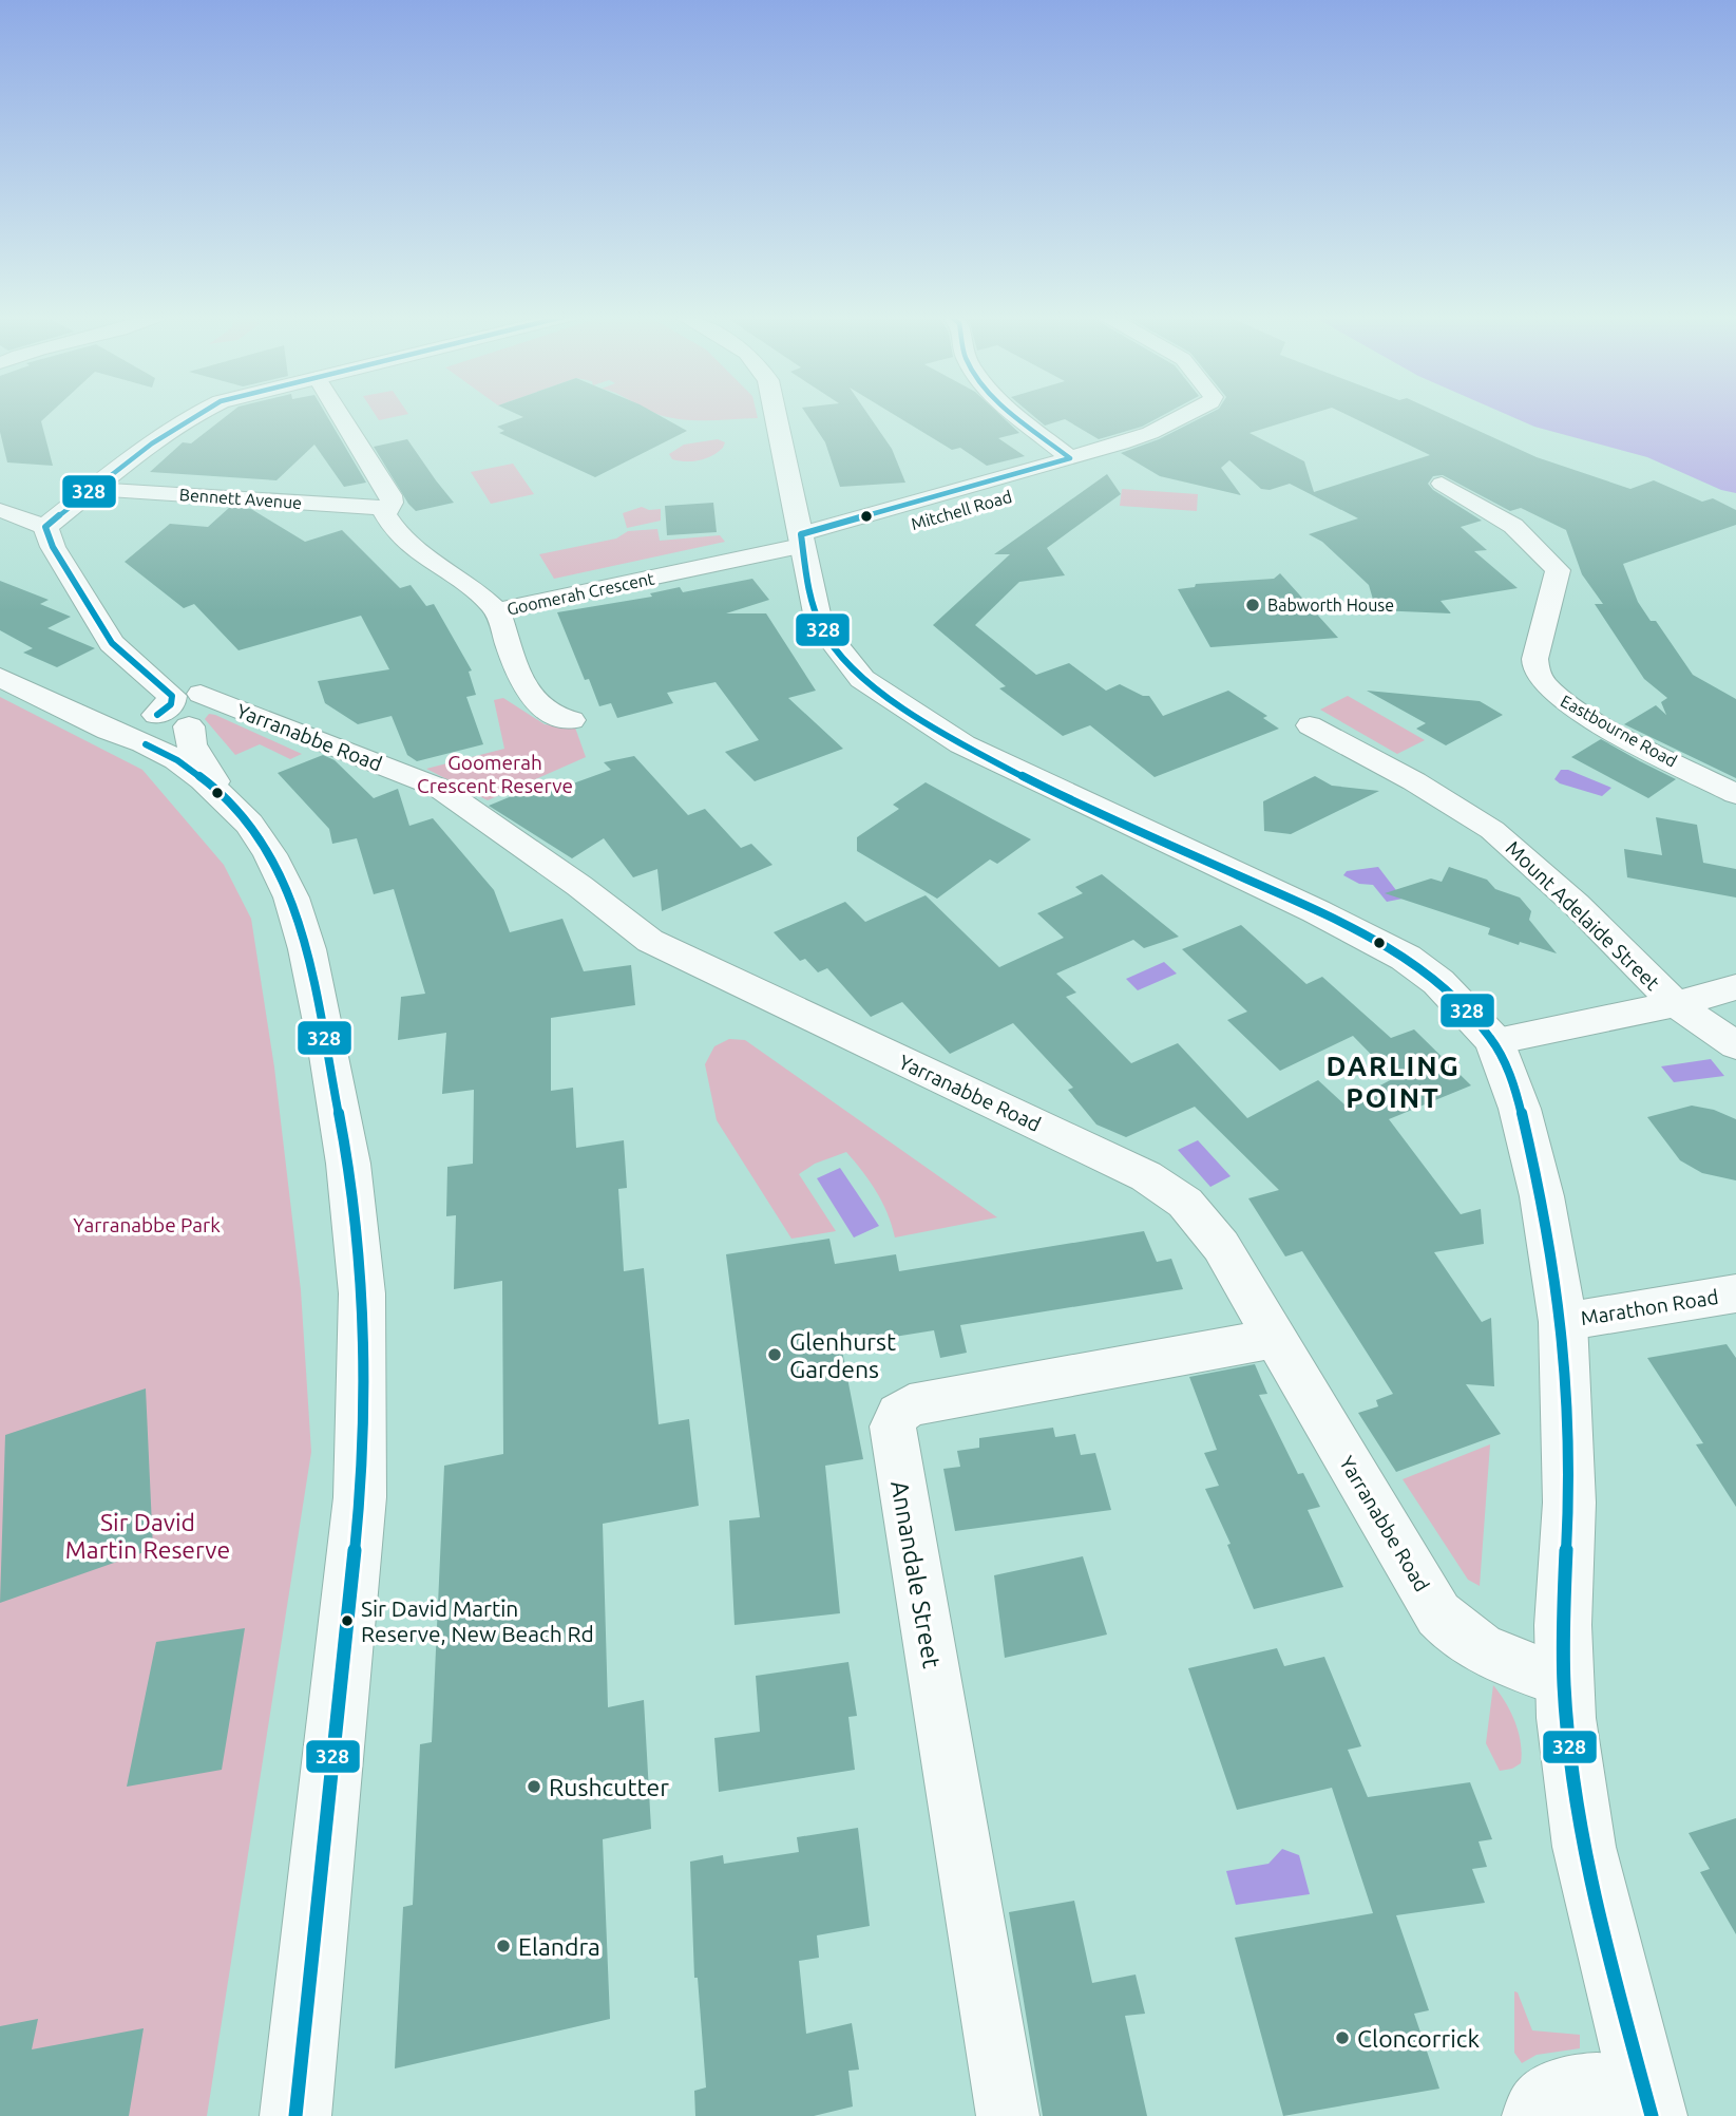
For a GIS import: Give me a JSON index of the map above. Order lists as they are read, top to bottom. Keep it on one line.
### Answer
{"streets":{"street":["Bennett Avenue","Mitchell Road","Goomerah Crescent","Eastbourne Road","Yarranabbe Road","Mount Adelaide Street","Marathon Road","Annandale Street"]},"crossings":[["Mitchell Road","Goomerah Crescent"],["Yarranabbe Road","Annandale Street"]],"districts":["DARLING POINT"],"parks":["Goomerah Crescent Reserve","Yarranabbe Park","Sir David Martin Reserve"],"places":["Babworth House","Glenhurst Gardens","Sir David Martin Reserve, New Beach Rd","Rushcutter","Elandra","Cloncorrick"],"lines":["transit line 328"]}
